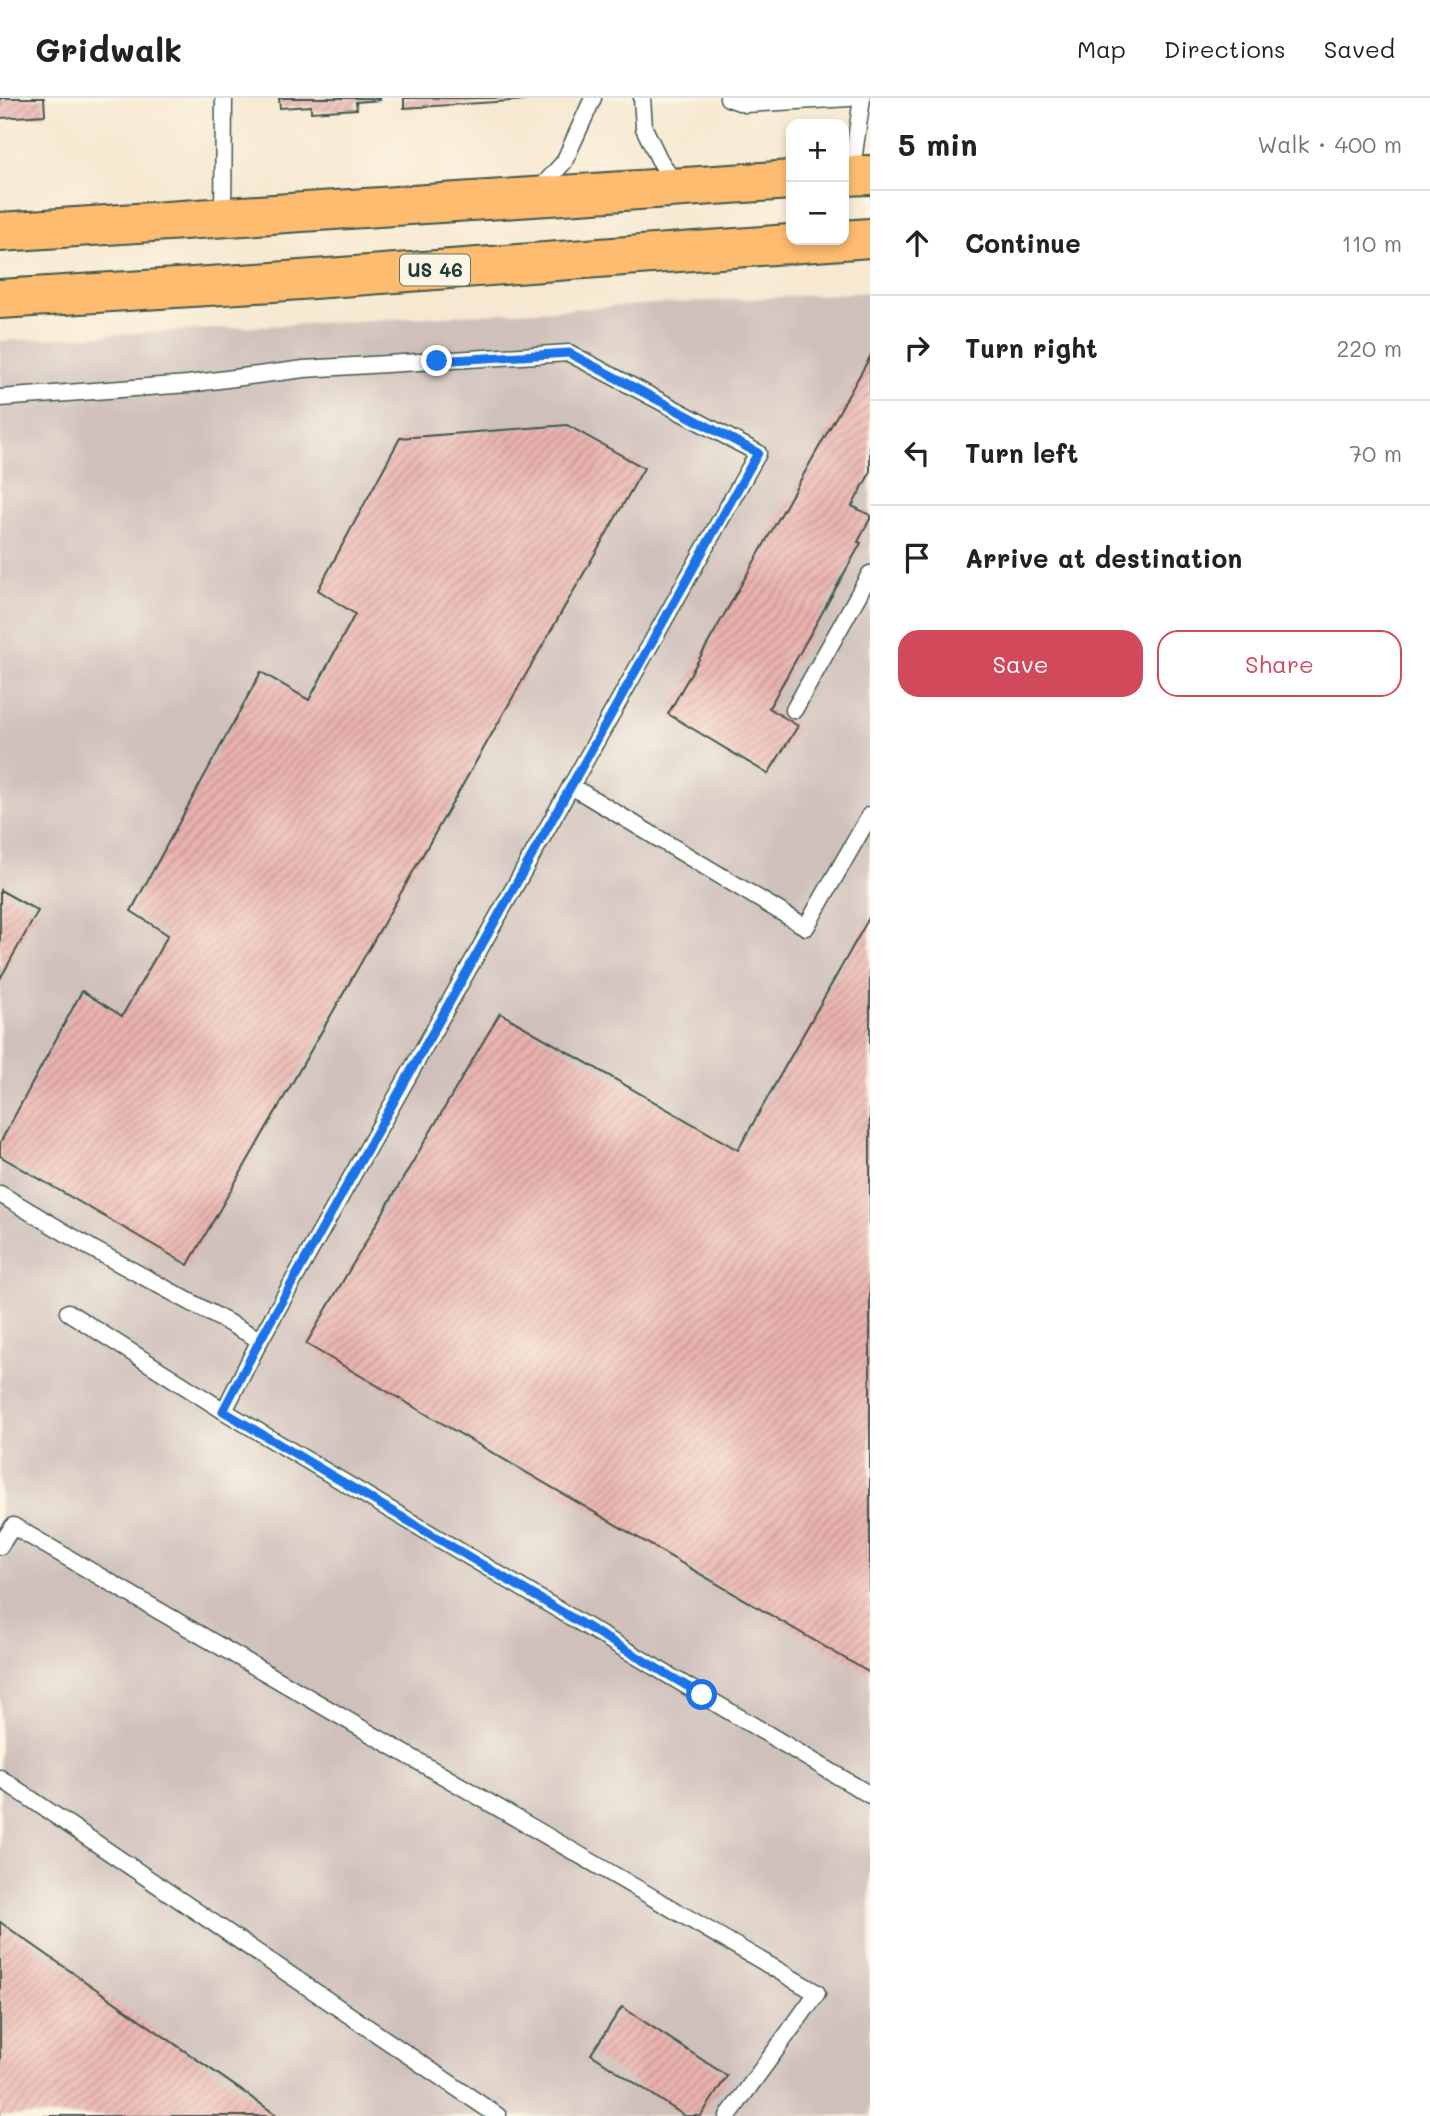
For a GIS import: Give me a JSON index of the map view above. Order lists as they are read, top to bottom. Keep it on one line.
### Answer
{"streets":{"highway":["US 46"]},"page":{"header":"Gridwalk","nav":["Map","Directions","Saved"],"heading":["5 min","Walk · 400 m"],"map_buttons":["+","−"],"list":[["Continue","110 m"],["Turn right","220 m"],["Turn left","70 m"],"Arrive at destination"],"buttons":["Save","Share"]}}
